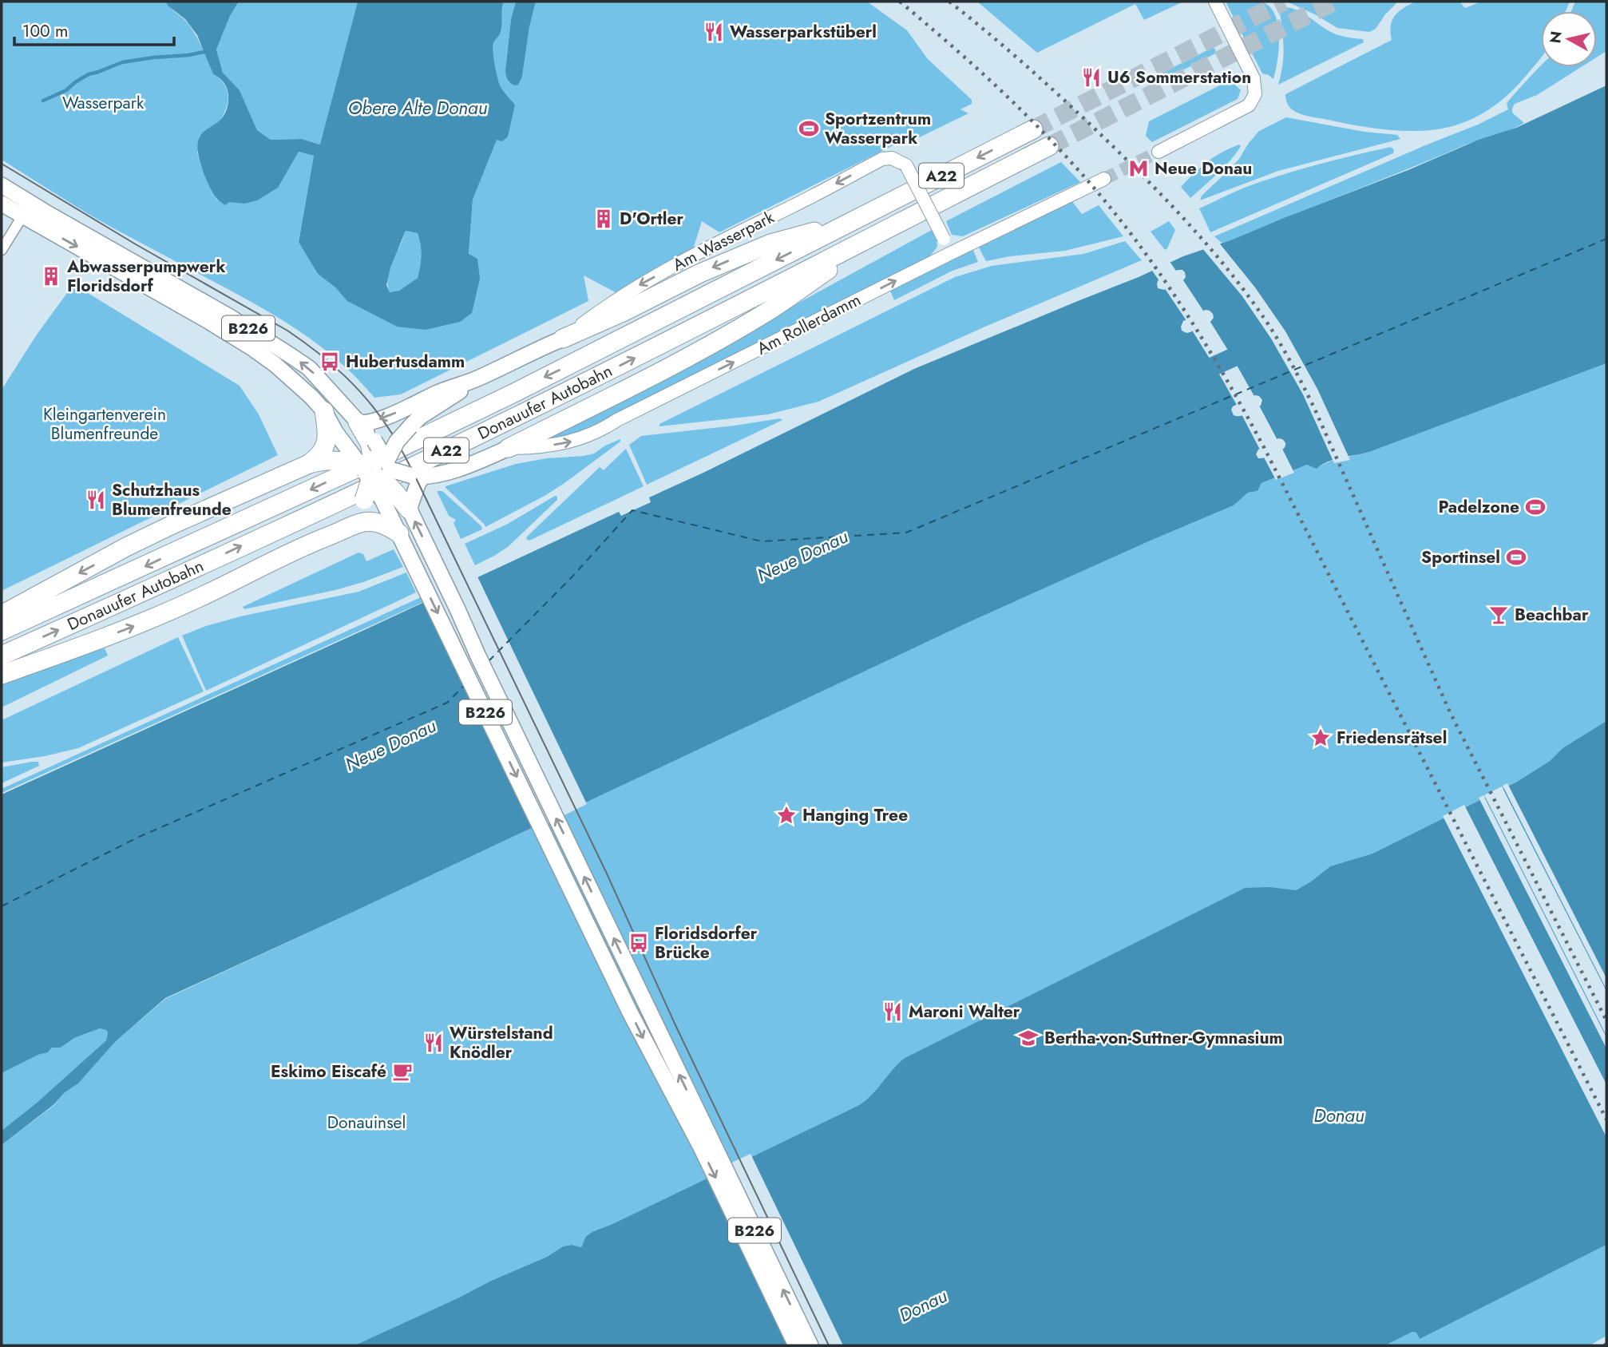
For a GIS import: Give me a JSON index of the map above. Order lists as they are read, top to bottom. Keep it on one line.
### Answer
{"streets":{"highway":["A22","Donauufer Autobahn"],"main road":["B226"],"street":["Am Wasserpark","Am Rollerdamm"]},"crossings":[["Am Wasserpark","Am Rollerdamm"]],"one_way":["Am Wasserpark","Am Rollerdamm"],"water":["Obere Alte Donau","Neue Donau","Donau"],"parks":["Wasserpark","Kleingartenverein Blumenfreunde","Donauinsel"],"places":{"restaurant":["Wasserparkstüberl","U6 Sommerstation","Schutzhaus Blumenfreunde","Maroni Walter","Würstelstand Knödler"],"sports":["Sportzentrum Wasserpark","Padelzone","Sportinsel"],"metro station":["Neue Donau"],"building":["D'Ortler","Abwasserpumpwerk Floridsdorf"],"bus stop":["Hubertusdamm","Floridsdorfer Brücke"],"bar":["Beachbar"],"place":["Friedensrätsel","Hanging Tree"],"school or university":["Bertha-von-Suttner-Gymnasium"],"cafe":["Eskimo Eiscafé"]},"scale_bar":"100 m","north":"left"}
